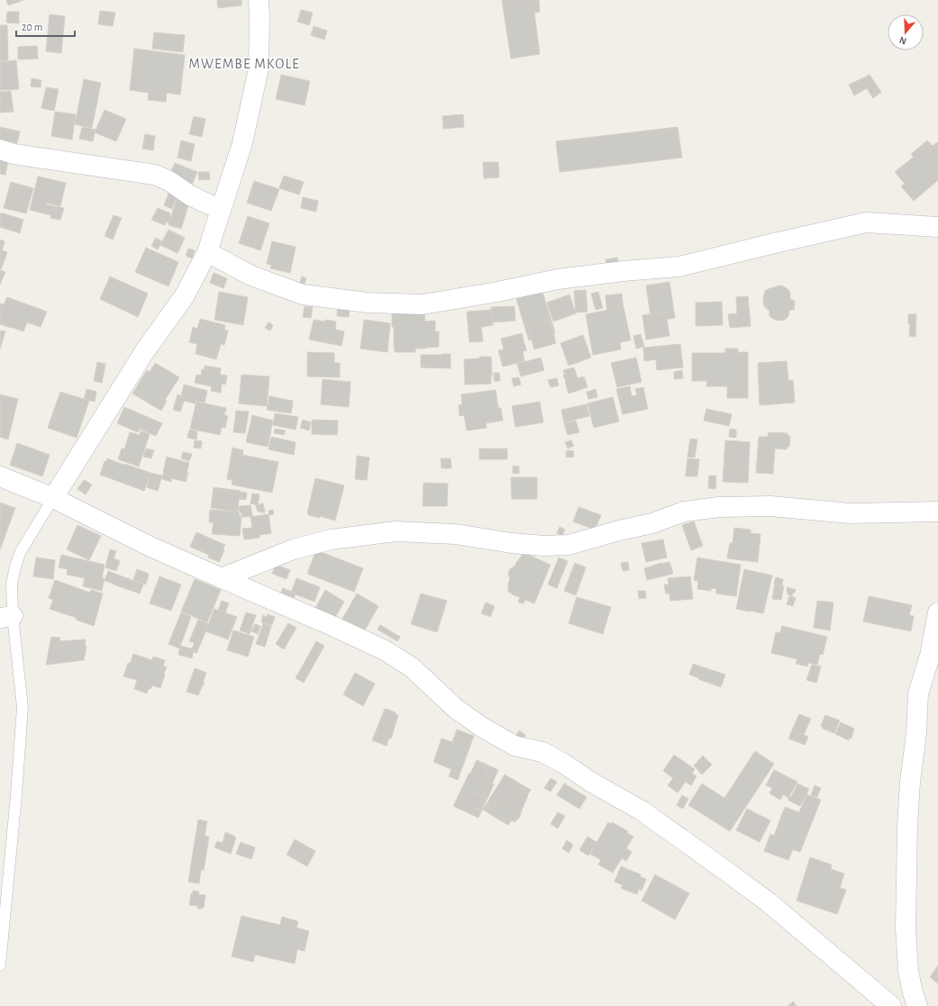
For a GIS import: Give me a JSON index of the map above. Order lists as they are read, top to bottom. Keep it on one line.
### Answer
{"districts":["MWEMBE MKOLE"],"scale_bar":"20 m","north":"bottom"}
